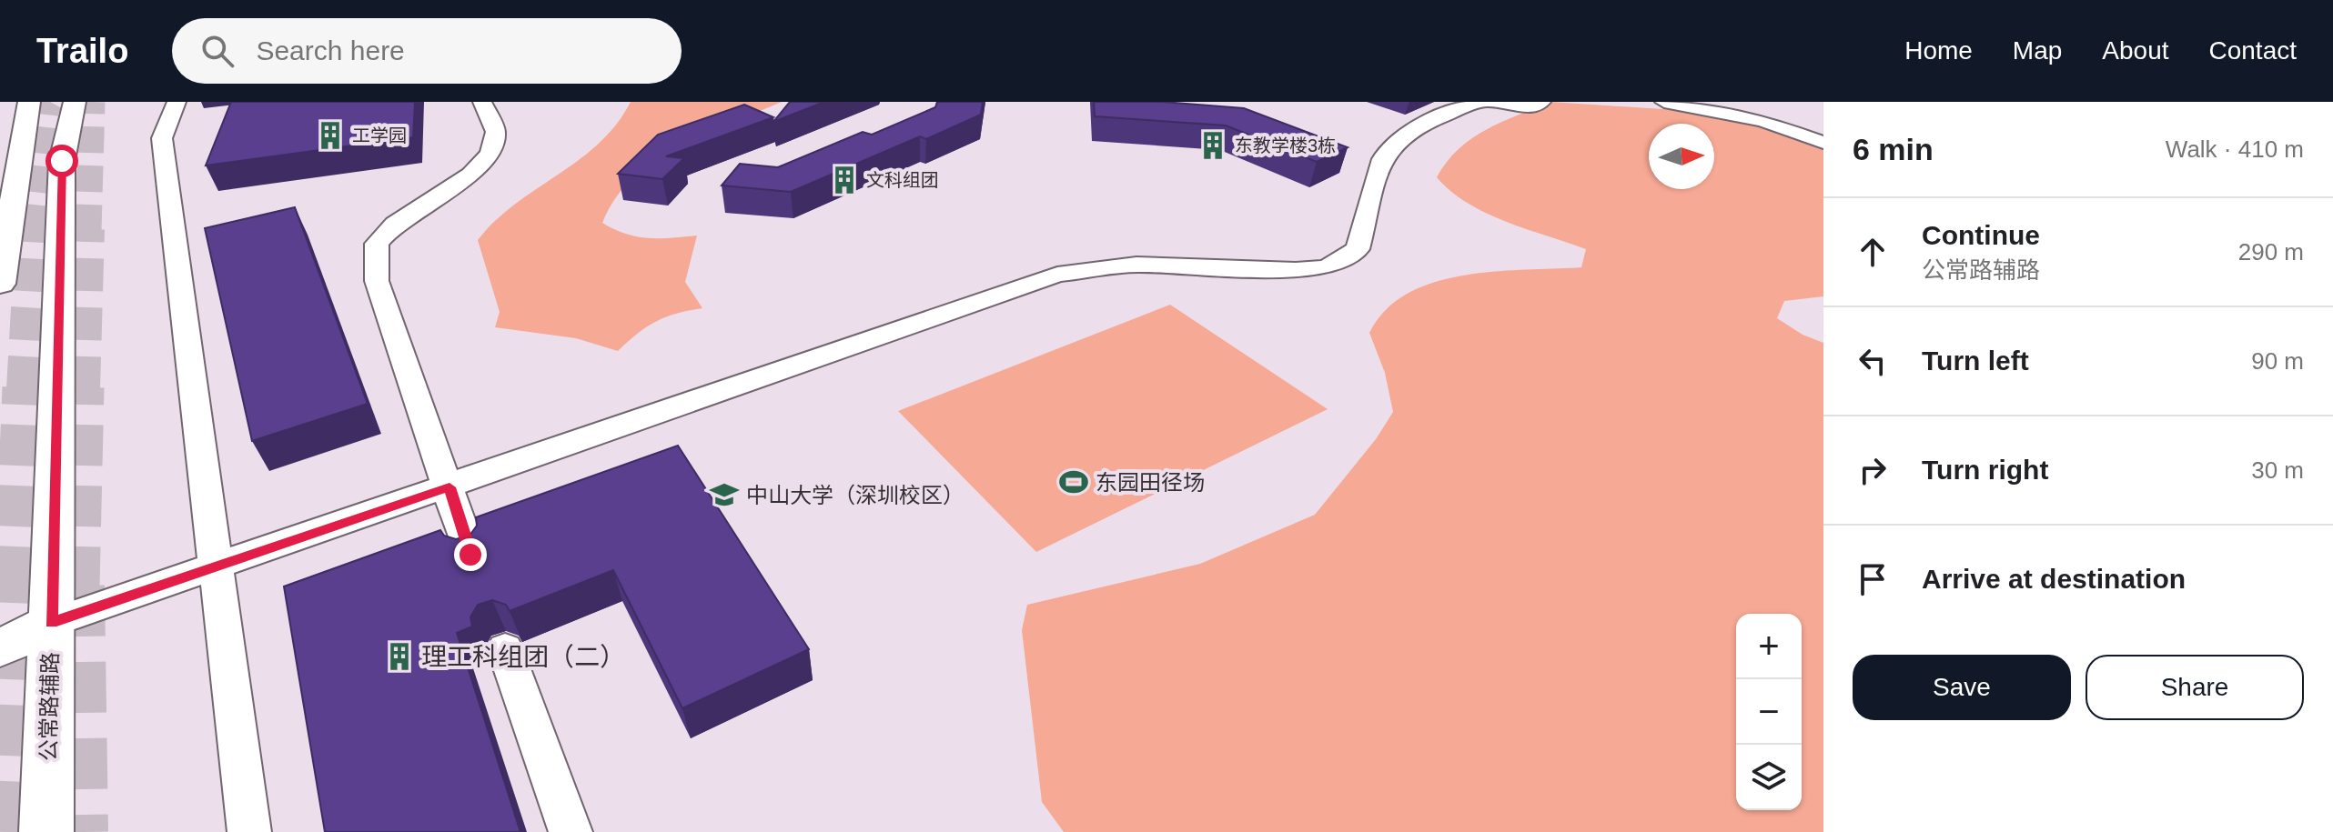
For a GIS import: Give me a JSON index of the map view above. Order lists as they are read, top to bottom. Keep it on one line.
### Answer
{"streets":{"main road":["公常路辅路"]},"places":{"building":["工学园","东教学楼3栋","文科组团","理工科组团（二）"],"sports":["东园田径场"],"school or university":["中山大学（深圳校区）"]},"north":"right","page":{"header":"Trailo","search":"Search here","nav":["Home","Map","About","Contact"],"heading":["6 min","Walk · 410 m"],"list":[["Continue","公常路辅路","290 m"],["Turn left","90 m"],["Turn right","30 m"],"Arrive at destination"],"map_buttons":["+","−"],"buttons":["Save","Share"]}}
